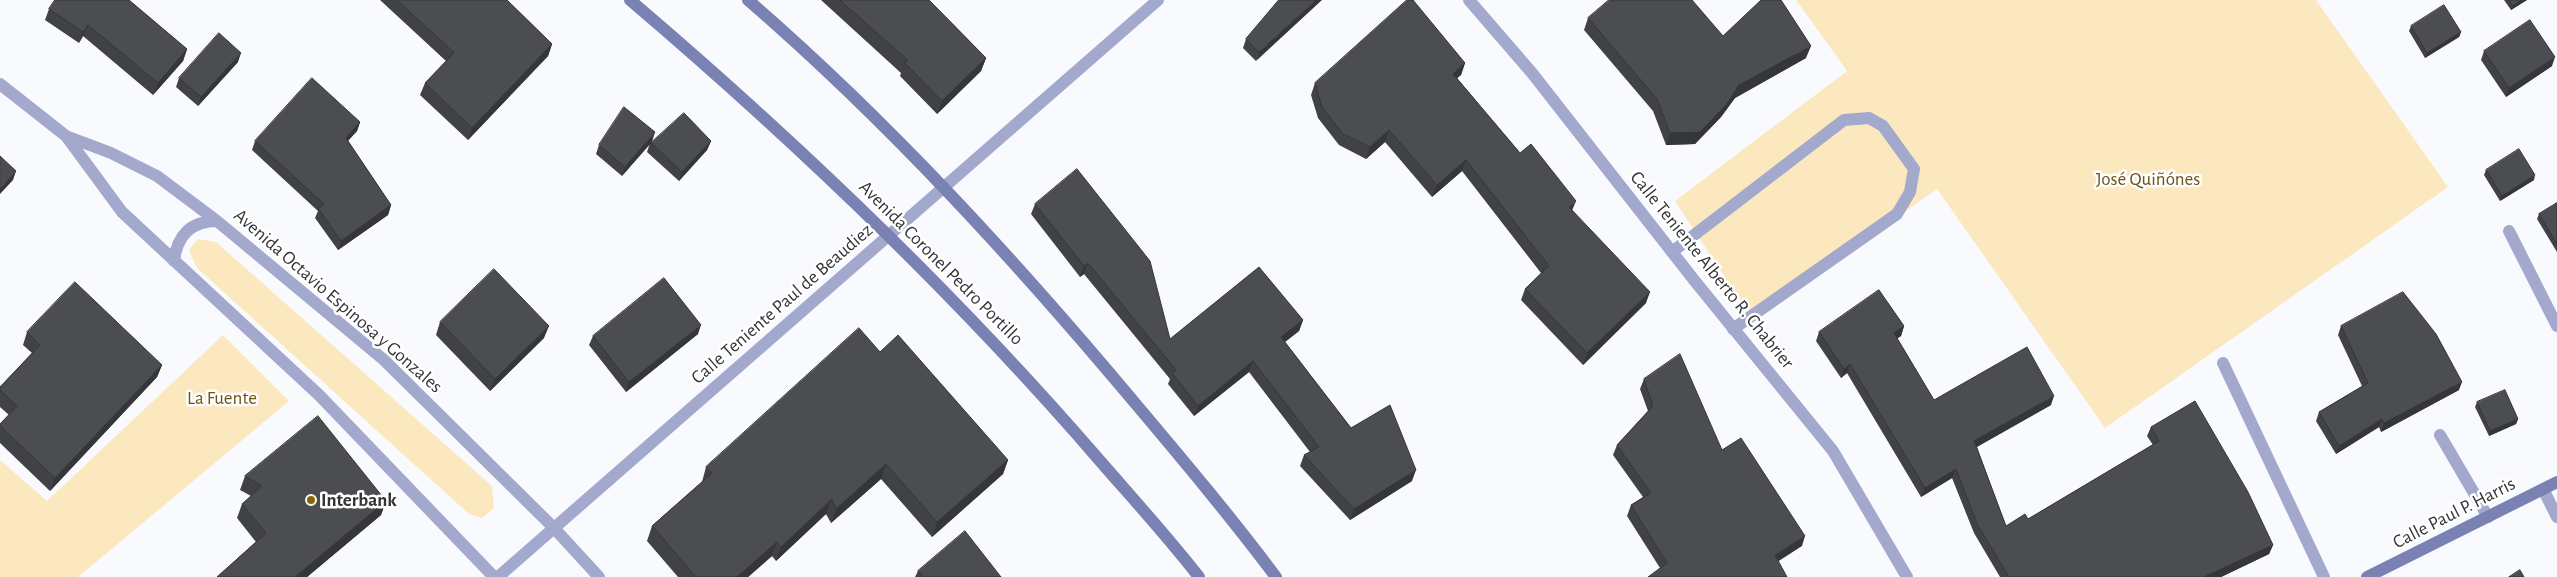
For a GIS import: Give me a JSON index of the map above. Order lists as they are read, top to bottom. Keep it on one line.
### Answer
{"streets":{"main road":["Avenida Coronel Pedro Portillo","Calle Paul P. Harris"],"street":["Calle Teniente Alberto R. Chabrier","Avenida Octavio Espinosa y Gonzales","Calle Teniente Paul de Beaudiez"]},"crossings":[["Avenida Coronel Pedro Portillo","Calle Teniente Paul de Beaudiez"],["Avenida Octavio Espinosa y Gonzales","Calle Teniente Paul de Beaudiez"]],"parks":["José Quiñónes","La Fuente"],"places":["Interbank"]}
